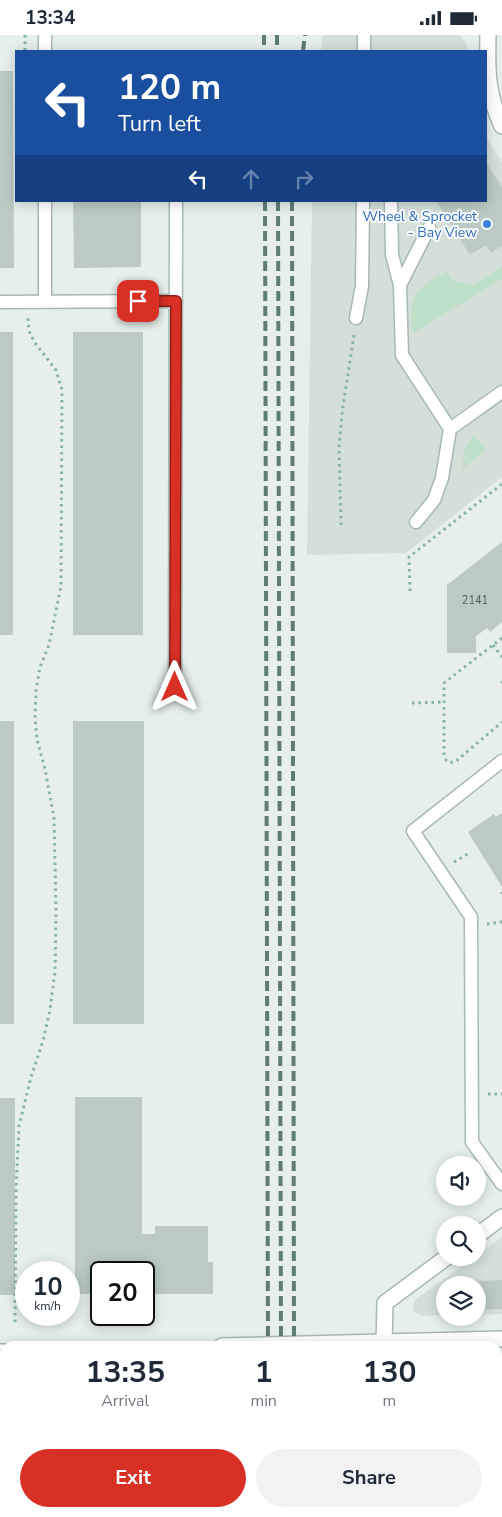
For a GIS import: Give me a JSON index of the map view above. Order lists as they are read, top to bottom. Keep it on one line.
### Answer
{"places":["Wheel & Sprocket - Bay View"],"house_numbers":["2141"],"page":{"status":"13:34","turn":["120 m","Turn left"],"speed":"10 km/h","limit":"20","eta":["13:35","Arrival","1","min","130","m"],"buttons":["Exit","Share"]}}
